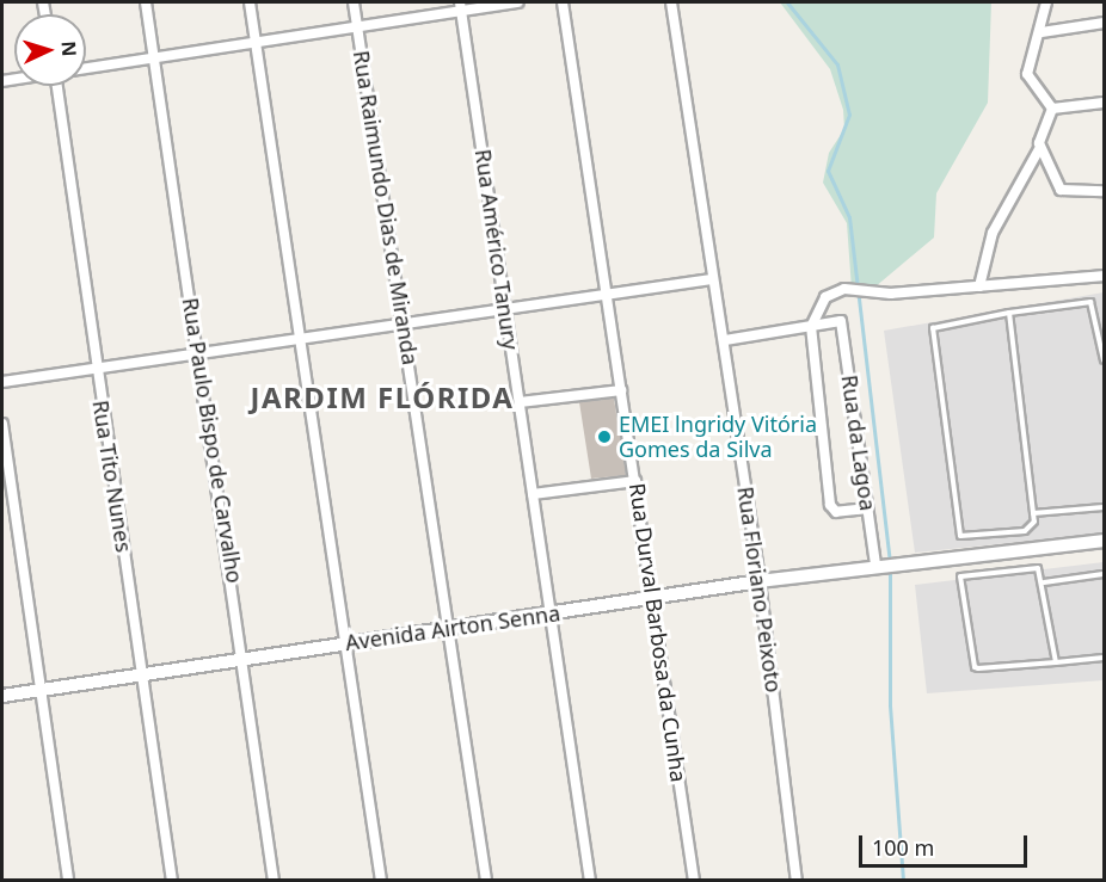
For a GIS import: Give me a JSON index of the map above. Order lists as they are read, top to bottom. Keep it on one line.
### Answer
{"streets":{"street":["Rua Raimundo Dias de Miranda","Rua Américo Tanury","Rua Paulo Bispo de Carvalho","Rua da Lagoa","Rua Tito Nunes","Rua Floriano Peixoto","Avenida Airton Senna","Rua Durval Barbosa da Cunha"]},"crossings":[["Rua Raimundo Dias de Miranda","Avenida Airton Senna"],["Rua Américo Tanury","Avenida Airton Senna"],["Rua Paulo Bispo de Carvalho","Avenida Airton Senna"],["Rua da Lagoa","Avenida Airton Senna"],["Rua Tito Nunes","Avenida Airton Senna"],["Rua Floriano Peixoto","Avenida Airton Senna"],["Avenida Airton Senna","Rua Durval Barbosa da Cunha"]],"districts":["JARDIM FLÓRIDA"],"places":["EMEI lngridy Vitória Gomes da Silva"],"scale_bar":"100 m","north":"right"}
